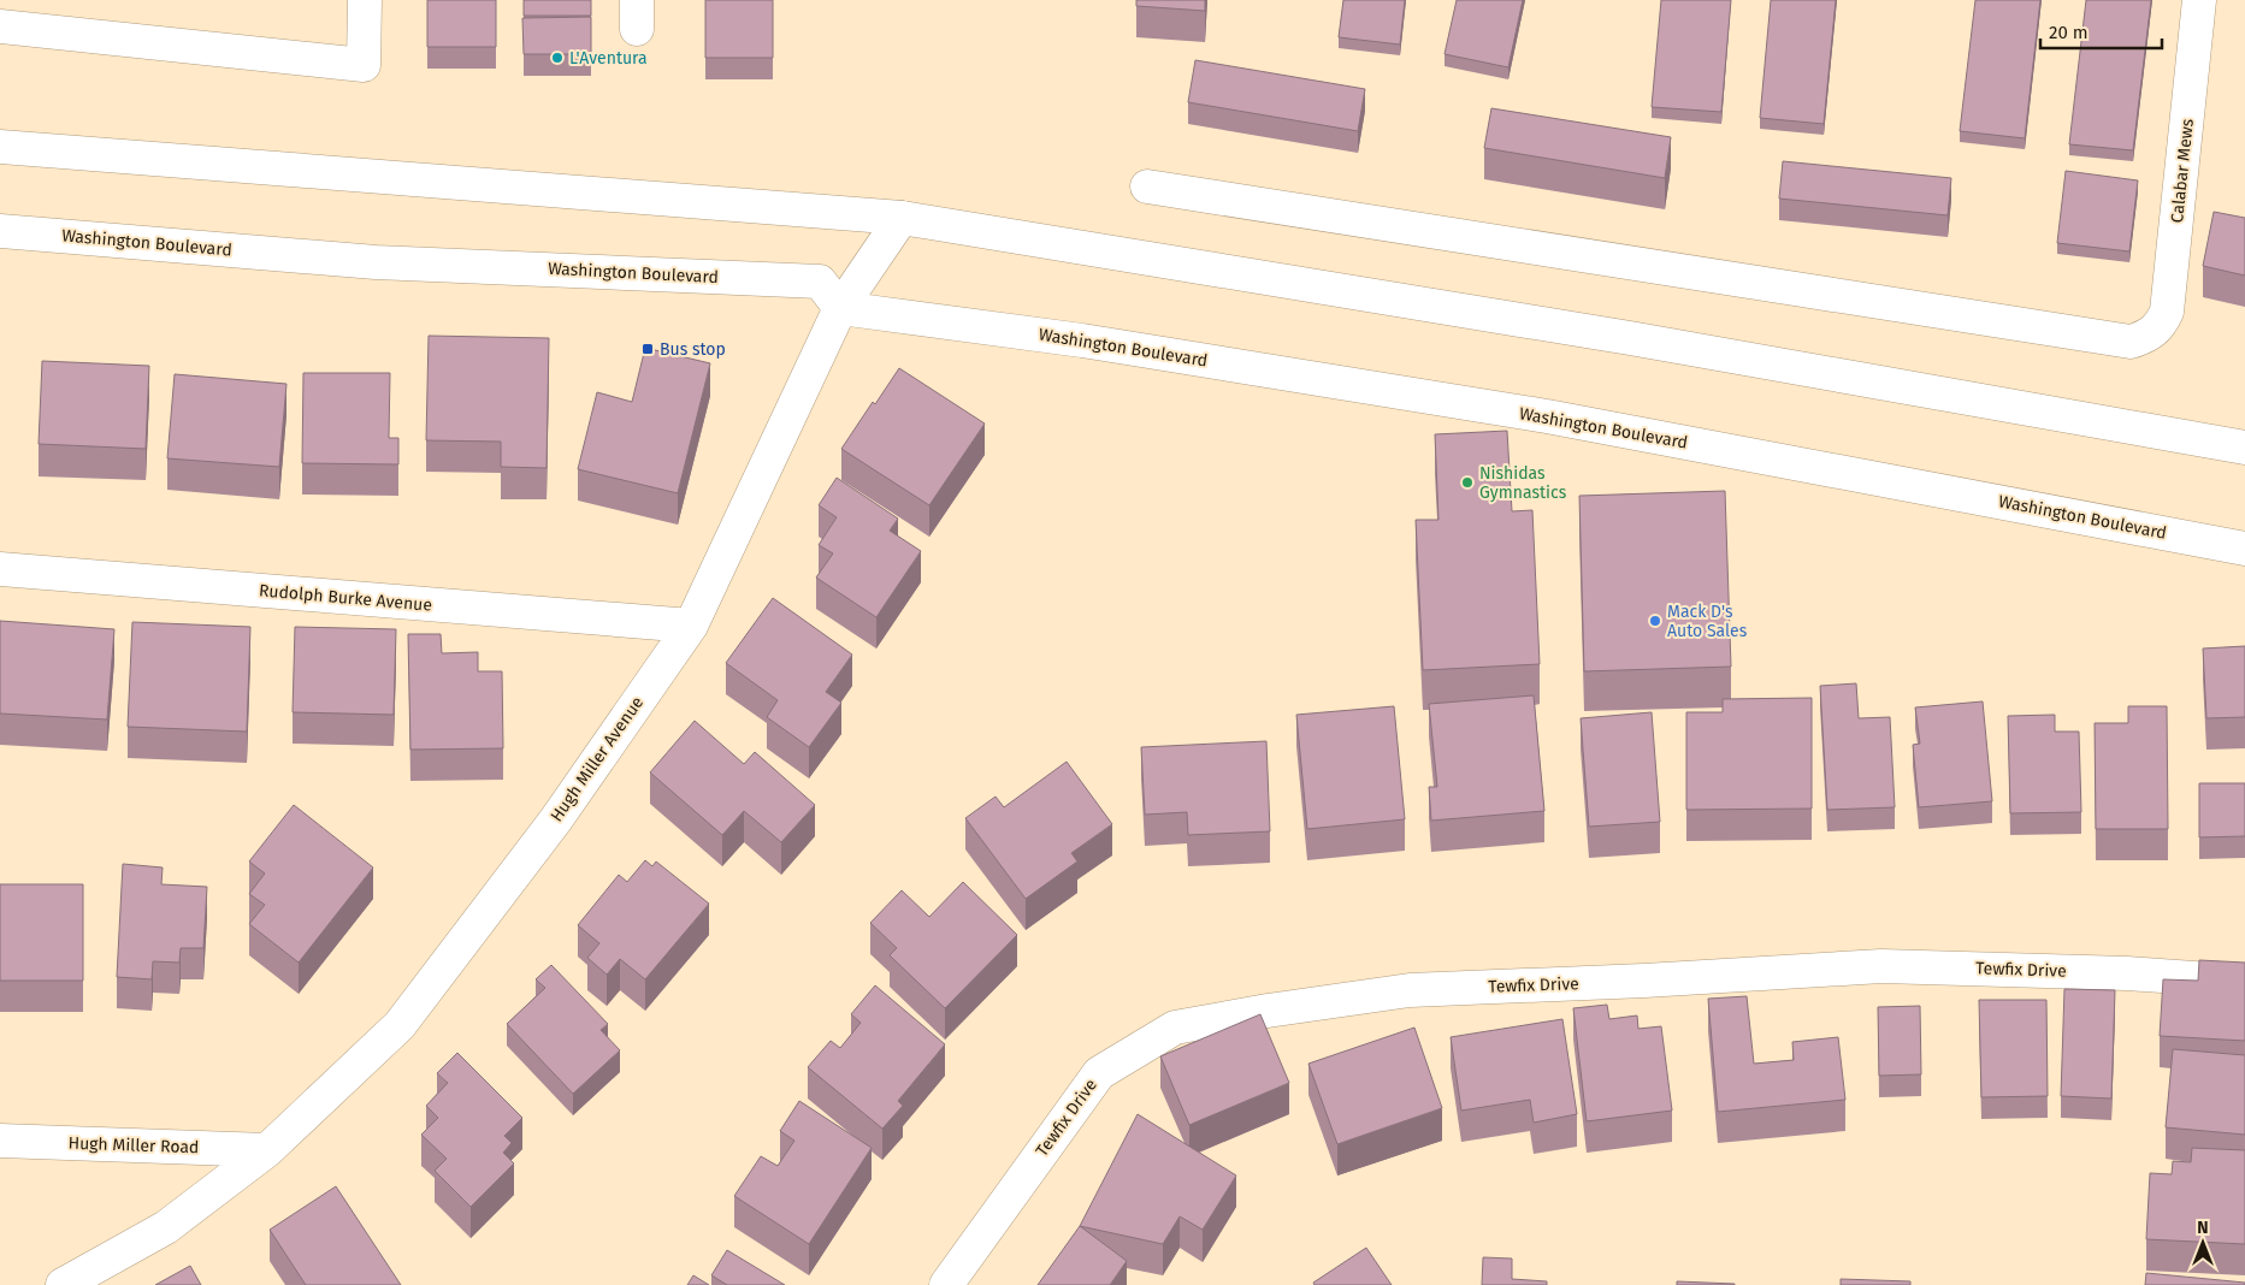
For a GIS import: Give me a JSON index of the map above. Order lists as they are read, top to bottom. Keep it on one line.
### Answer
{"streets":{"main road":["Calabar Mews","Washington Boulevard","Rudolph Burke Avenue","Hugh Miller Avenue","Tewfix Drive","Hugh Miller Road"]},"crossings":[["Washington Boulevard","Hugh Miller Avenue"],["Rudolph Burke Avenue","Hugh Miller Avenue"],["Hugh Miller Avenue","Hugh Miller Road"]],"places":{"other":["L'Aventura","Nishidas Gymnastics","Mack D's Auto Sales"],"transit":["Bus stop"]},"scale_bar":"20 m","north":"top"}
